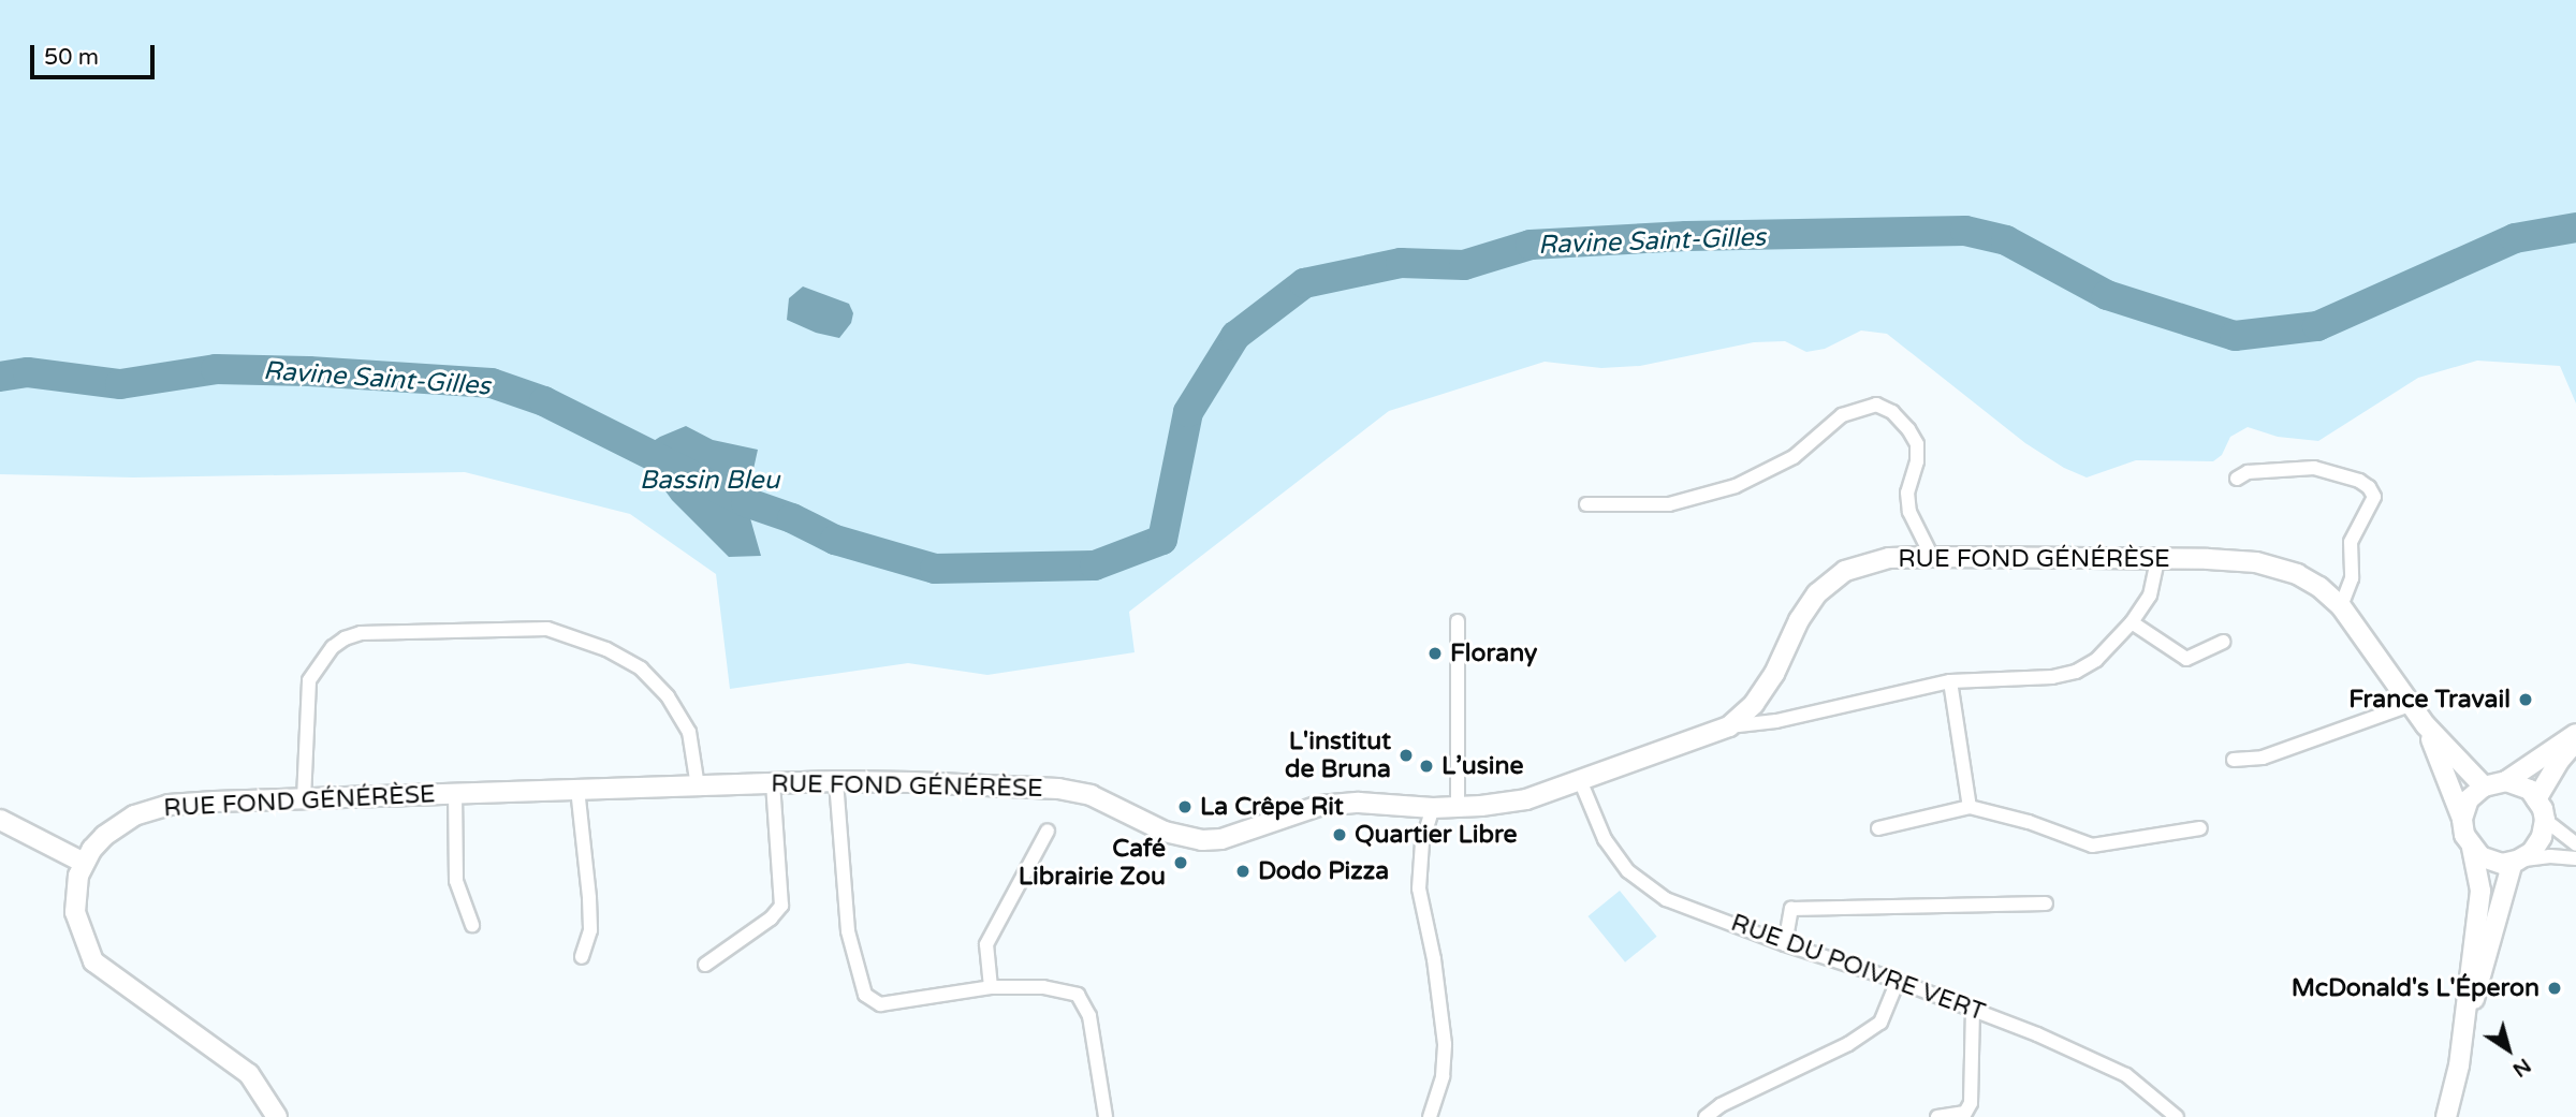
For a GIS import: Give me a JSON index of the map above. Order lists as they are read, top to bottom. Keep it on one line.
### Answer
{"streets":{"street":["RUE FOND GÉNÉRÈSE","RUE DU POIVRE VERT"]},"crossings":[["RUE FOND GÉNÉRÈSE","RUE DU POIVRE VERT"]],"water":["Ravine Saint-Gilles","Bassin Bleu"],"places":["Florany","France Travail","L'institut de Bruna","L’usine","La Crêpe Rit","Quartier Libre","Café Librairie Zou","Dodo Pizza","McDonald's L'Éperon"],"scale_bar":"50 m","north":"bottom right"}
